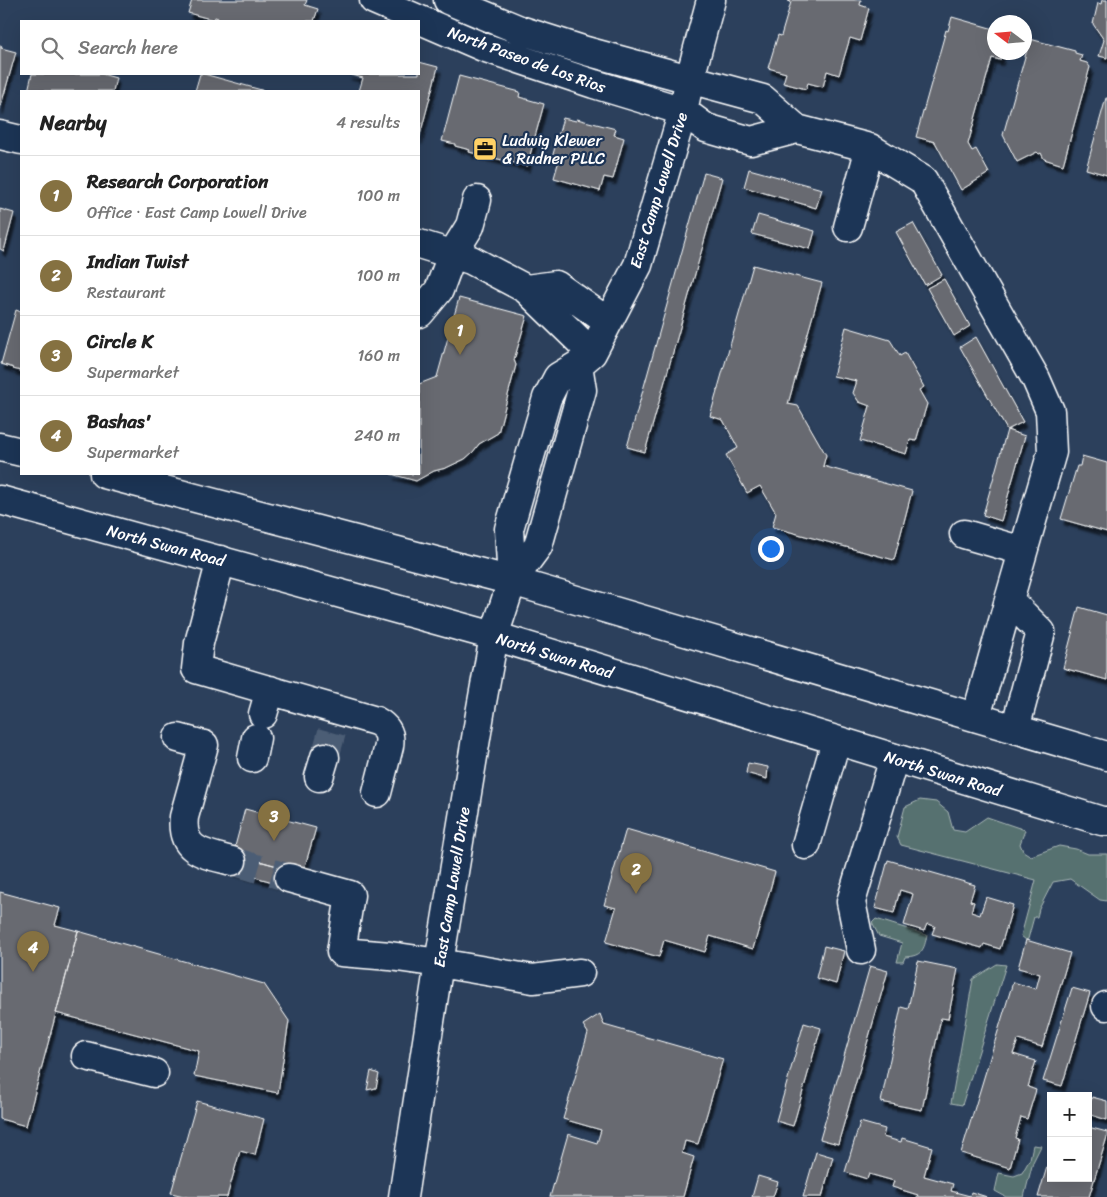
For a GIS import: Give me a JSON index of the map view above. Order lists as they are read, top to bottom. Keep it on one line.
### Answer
{"streets":{"main road":["North Paseo de Los Rios","East Camp Lowell Drive","North Swan Road"]},"crossings":[["North Paseo de Los Rios","East Camp Lowell Drive"],["East Camp Lowell Drive","North Swan Road"]],"places":{"office":["Ludwig Klewer & Rudner PLLC"]},"north":"left","page":{"search":"Search here","heading":["Nearby","4 results"],"list":[{"mark":"1","name":"Research Corporation","note":"Office · East Camp Lowell Drive","value":"100 m"},{"mark":"2","name":"Indian Twist","note":"Restaurant","value":"100 m"},{"mark":"3","name":"Circle K","note":"Supermarket","value":"160 m"},{"mark":"4","name":"Bashas'","note":"Supermarket","value":"240 m"}],"pins":["1","3","2","4"],"map_buttons":["+","−"]}}
